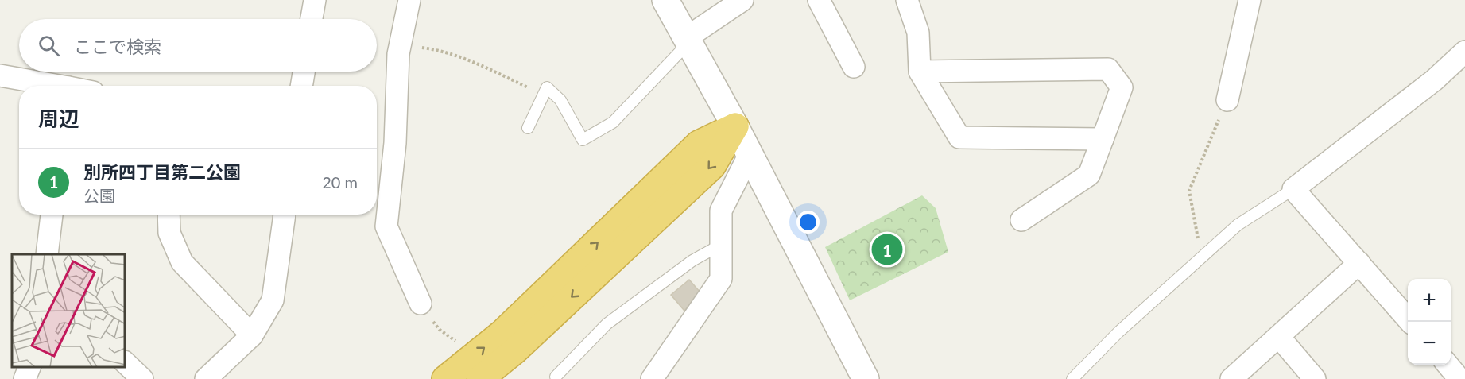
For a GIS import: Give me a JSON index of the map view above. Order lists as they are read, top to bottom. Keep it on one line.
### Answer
{"page":{"search":"ここで検索","heading":"周辺","list":[{"mark":"1","name":"別所四丁目第二公園","note":"公園","value":"20 m"}],"pins":"1","map_buttons":["+","−"]}}
